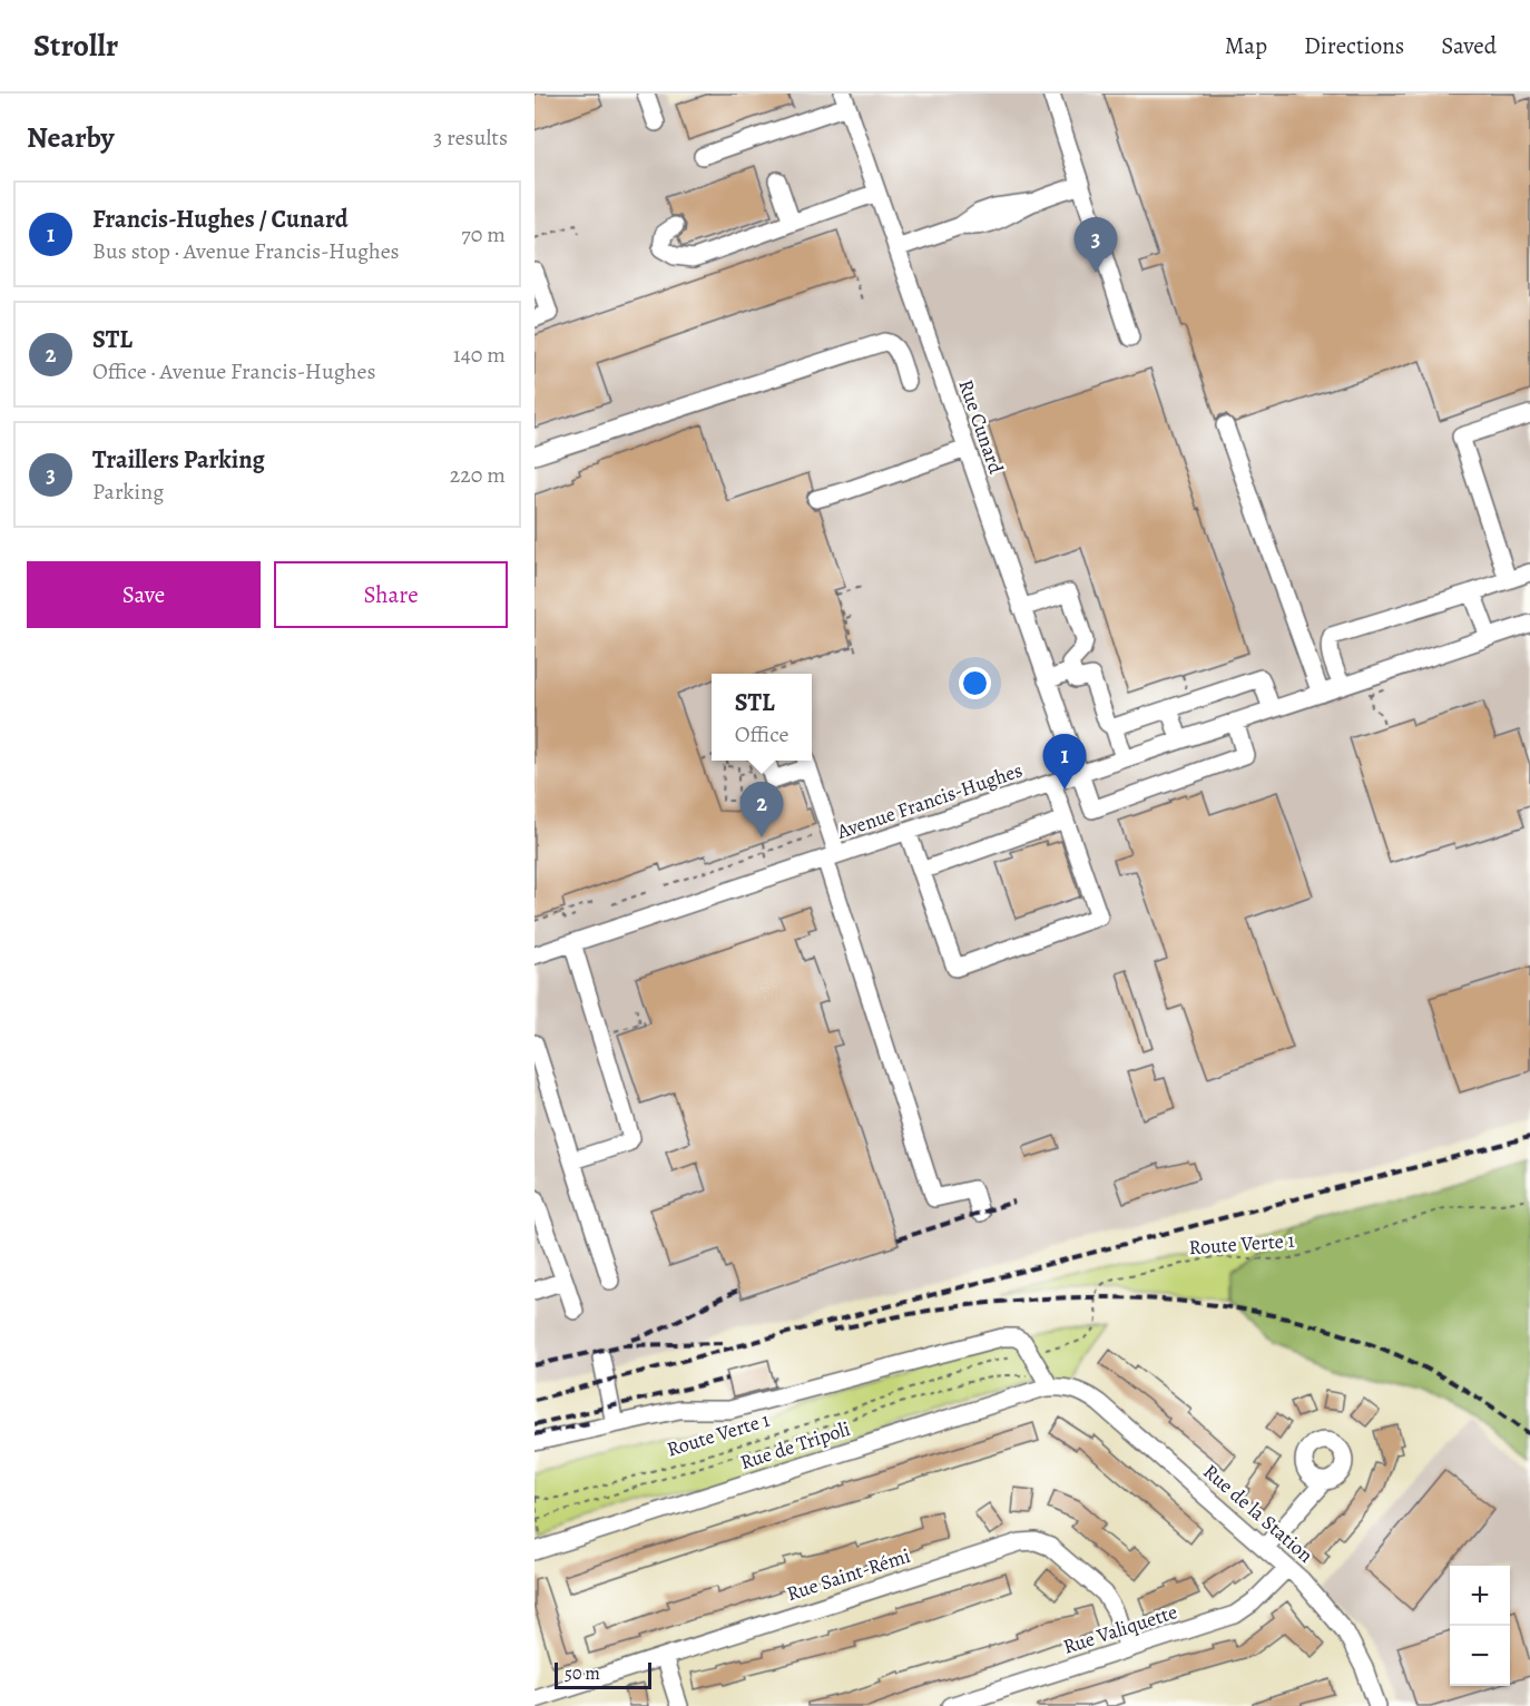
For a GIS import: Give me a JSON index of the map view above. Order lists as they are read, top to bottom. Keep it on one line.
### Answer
{"streets":{"street":["Rue Cunard","Avenue Francis-Hughes","Rue de Tripoli","Rue de la Station","Rue Saint-Rémi","Rue Valiquette"],"path":["Route Verte 1"]},"crossings":[["Rue Cunard","Avenue Francis-Hughes"],["Rue de Tripoli","Rue de la Station"],["Rue de la Station","Rue Valiquette"],["Rue Saint-Rémi","Rue Valiquette"]],"scale_bar":"50 m","page":{"header":"Strollr","nav":["Map","Directions","Saved"],"heading":["Nearby","3 results"],"list":[{"mark":"1","name":"Francis-Hughes / Cunard","note":"Bus stop · Avenue Francis-Hughes","value":"70 m"},{"mark":"2","name":"STL","note":"Office · Avenue Francis-Hughes","value":"140 m"},{"mark":"3","name":"Traillers Parking","note":"Parking","value":"220 m"}],"pins":["3","1","2"],"buttons":["Save","Share"],"popup":["STL","Office"],"map_buttons":["+","−"],"scale":"50 m"}}
